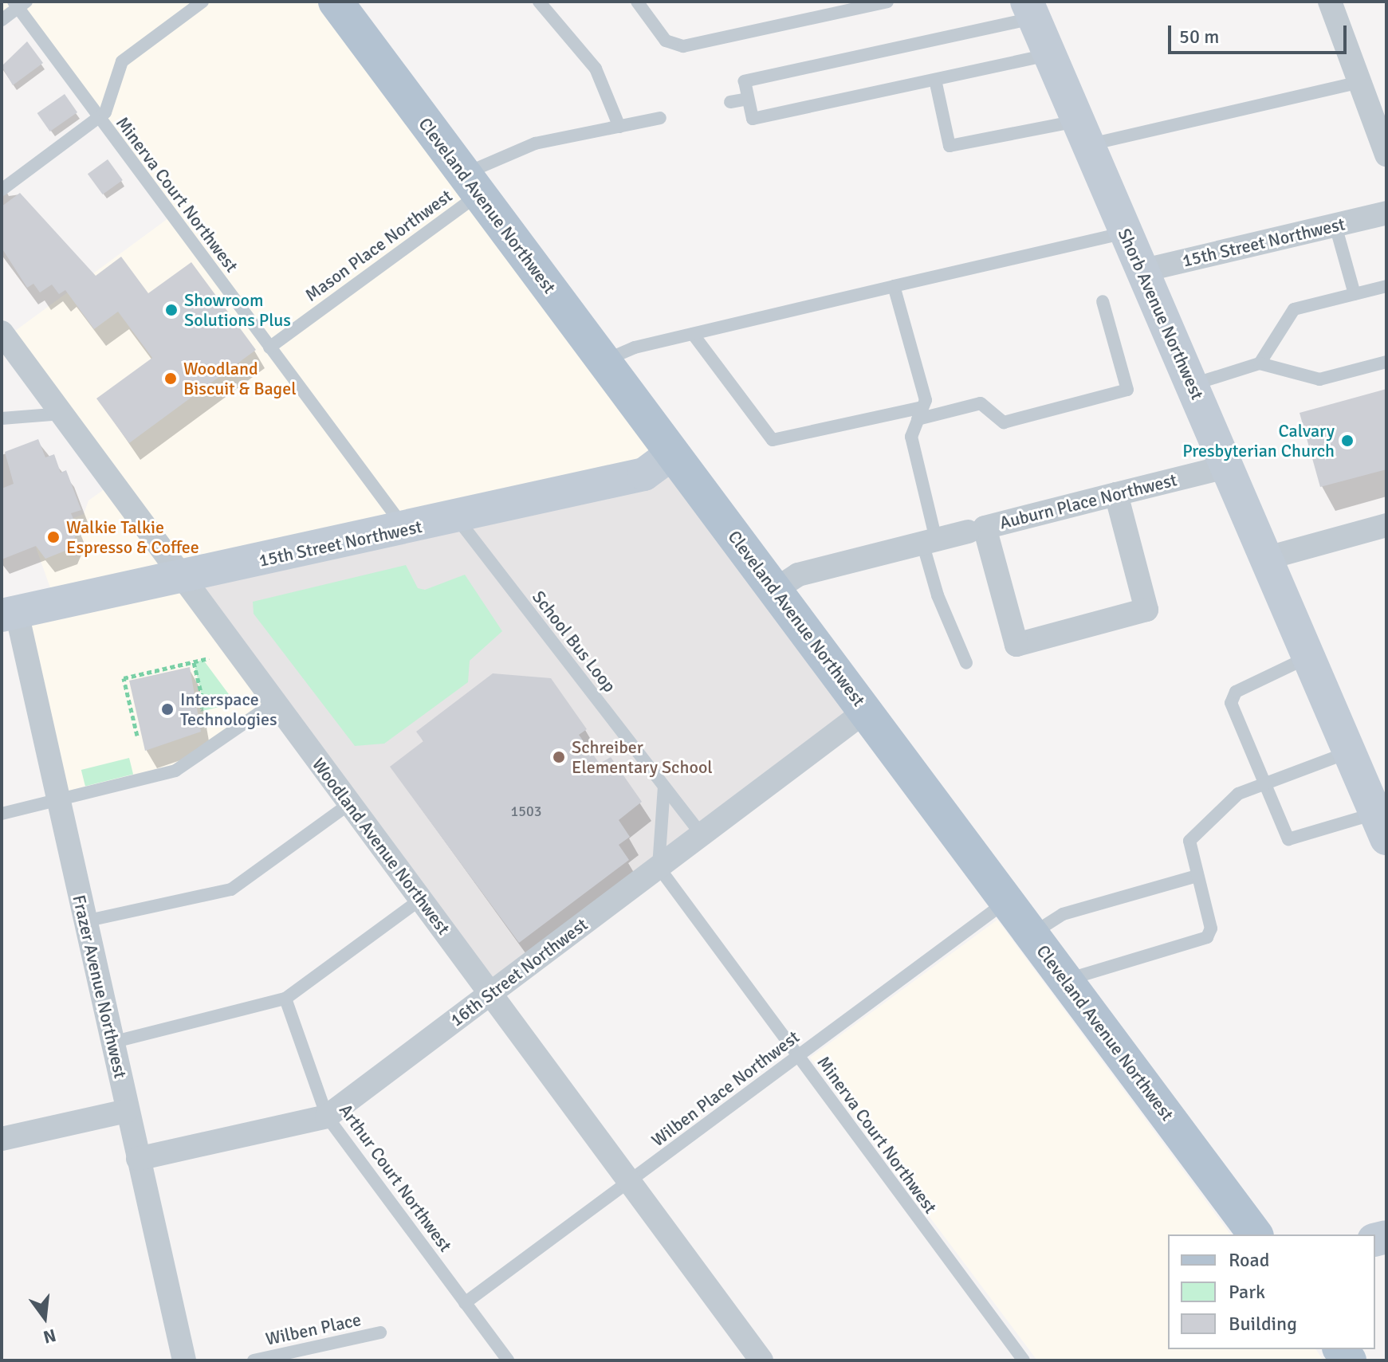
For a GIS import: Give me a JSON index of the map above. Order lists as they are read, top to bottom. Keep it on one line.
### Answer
{"streets":{"main road":["Cleveland Avenue Northwest"],"street":["15th Street Northwest","Shorb Avenue Northwest","Auburn Place Northwest","Woodland Avenue Northwest","16th Street Northwest","Frazer Avenue Northwest"],"lane":["Minerva Court Northwest","Mason Place Northwest","School Bus Loop","Wilben Place Northwest","Arthur Court Northwest","Wilben Place"]},"crossings":[["Minerva Court Northwest","15th Street Northwest"],["Minerva Court Northwest","Mason Place Northwest"],["Minerva Court Northwest","16th Street Northwest"],["Minerva Court Northwest","Wilben Place Northwest"],["Cleveland Avenue Northwest","15th Street Northwest"],["Cleveland Avenue Northwest","Mason Place Northwest"],["Cleveland Avenue Northwest","Auburn Place Northwest"],["Cleveland Avenue Northwest","16th Street Northwest"],["Cleveland Avenue Northwest","Wilben Place Northwest"],["15th Street Northwest","Shorb Avenue Northwest"],["15th Street Northwest","School Bus Loop"],["15th Street Northwest","Woodland Avenue Northwest"],["15th Street Northwest","Frazer Avenue Northwest"],["Shorb Avenue Northwest","Auburn Place Northwest"],["School Bus Loop","16th Street Northwest"],["Woodland Avenue Northwest","16th Street Northwest"],["Woodland Avenue Northwest","Wilben Place Northwest"],["16th Street Northwest","Frazer Avenue Northwest"],["16th Street Northwest","Arthur Court Northwest"],["Wilben Place Northwest","Arthur Court Northwest"]],"places":["Showroom Solutions Plus","Woodland Biscuit & Bagel","Calvary Presbyterian Church","Walkie Talkie Espresso & Coffee","Interspace Technologies","Schreiber Elementary School"],"house_numbers":["1503"],"legend":["Road","Park","Building"],"scale_bar":"50 m","north":"bottom"}
